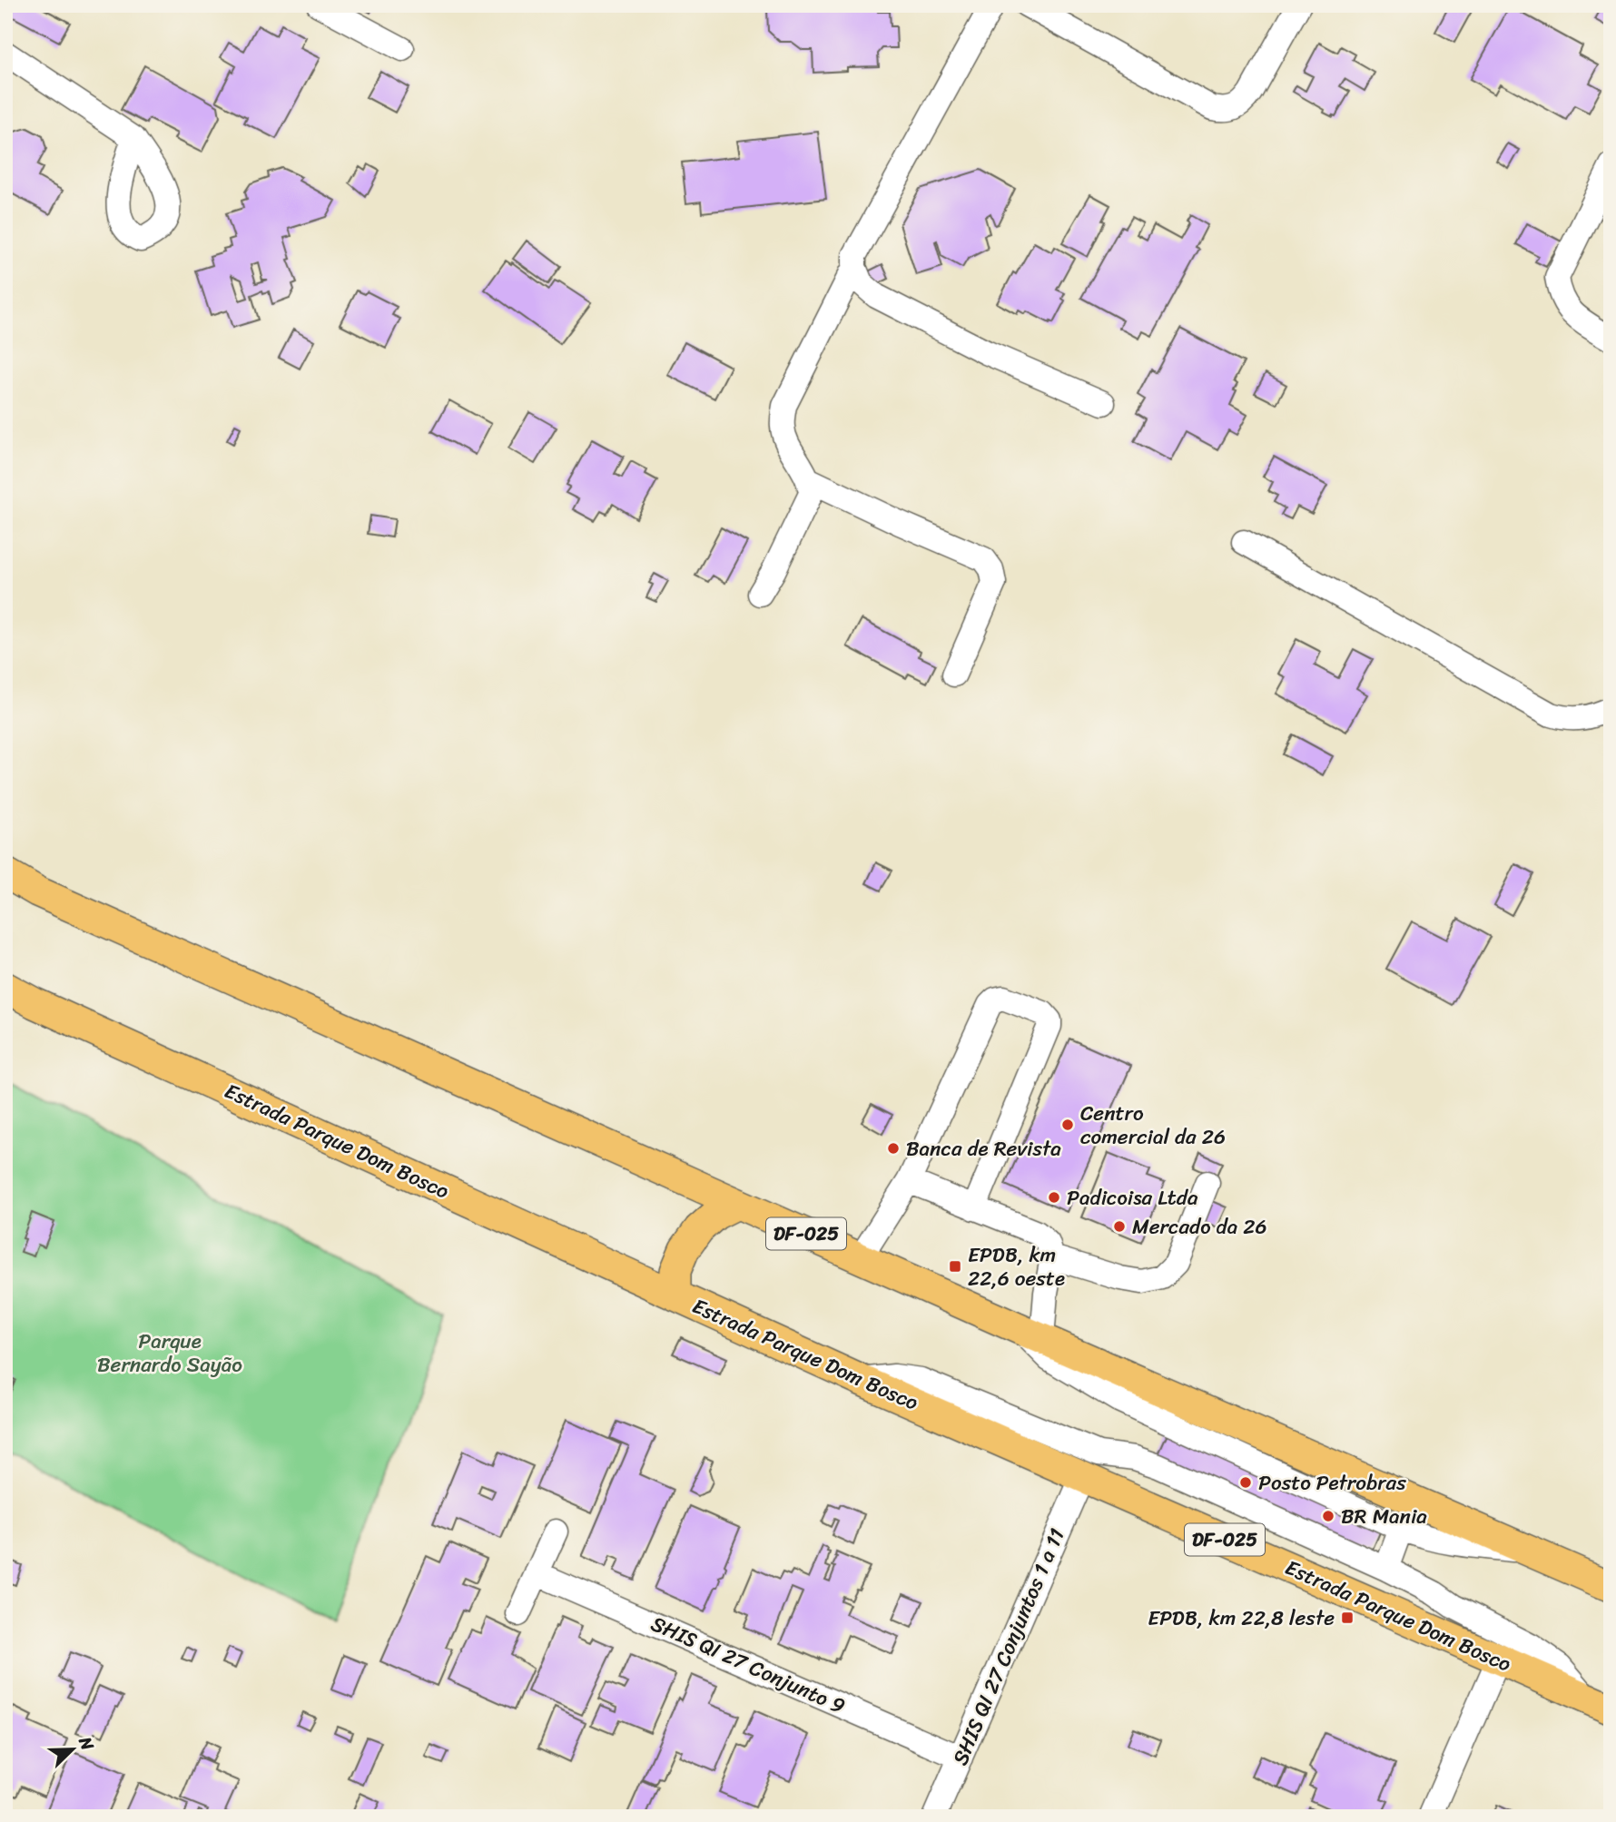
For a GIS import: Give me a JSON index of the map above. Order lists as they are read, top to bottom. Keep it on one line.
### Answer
{"streets":{"main road":["Estrada Parque Dom Bosco","DF-025"],"street":["SHIS QI 27 Conjuntos 1 a 11","SHIS QI 27 Conjunto 9"]},"crossings":[["Estrada Parque Dom Bosco","SHIS QI 27 Conjuntos 1 a 11"],["SHIS QI 27 Conjuntos 1 a 11","SHIS QI 27 Conjunto 9"]],"parks":["Parque Bernardo Sayão"],"places":{"other":["Centro comercial da 26","Banca de Revista","Padicoisa Ltda","Mercado da 26","Posto Petrobras","BR Mania"],"transit":["EPDB, km 22,6 oeste","EPDB, km 22,8 leste"]},"north":"top right"}
